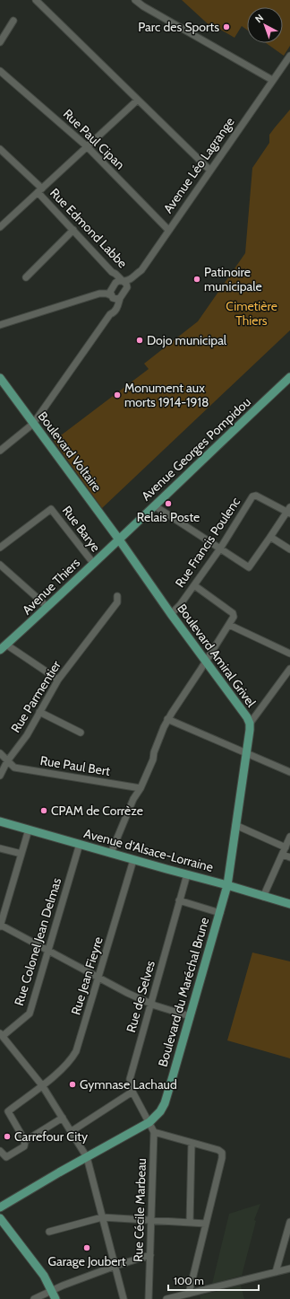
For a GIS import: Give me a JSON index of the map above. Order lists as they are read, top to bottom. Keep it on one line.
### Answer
{"streets":{"main road":["Avenue Georges Pompidou","Boulevard Voltaire","Avenue Thiers","Boulevard Amiral Grivel","Avenue d'Alsace-Lorraine","Boulevard du Maréchal Brune"],"street":["Rue Paul Cipan","Avenue Léo Lagrange","Rue Edmond Labbe","Rue Barye","Rue Francis Poulenc","Rue Parmentier","Rue Paul Bert","Rue Colonel Jean Delmas","Rue Jean Fieyre","Rue de Selves","Rue Cécile Marbeau"]},"crossings":[["Rue Paul Cipan","Avenue Léo Lagrange"],["Avenue Léo Lagrange","Rue Edmond Labbe"],["Avenue Georges Pompidou","Boulevard Voltaire"],["Avenue Georges Pompidou","Avenue Thiers"],["Avenue Georges Pompidou","Boulevard Amiral Grivel"],["Boulevard Voltaire","Avenue Thiers"],["Boulevard Voltaire","Boulevard Amiral Grivel"],["Rue Barye","Avenue Thiers"],["Rue Francis Poulenc","Boulevard Amiral Grivel"],["Avenue Thiers","Boulevard Amiral Grivel"],["Boulevard Amiral Grivel","Avenue d'Alsace-Lorraine"],["Boulevard Amiral Grivel","Boulevard du Maréchal Brune"],["Rue Parmentier","Rue Paul Bert"],["Avenue d'Alsace-Lorraine","Rue Colonel Jean Delmas"],["Avenue d'Alsace-Lorraine","Rue Jean Fieyre"],["Avenue d'Alsace-Lorraine","Boulevard du Maréchal Brune"],["Avenue d'Alsace-Lorraine","Rue de Selves"],["Boulevard du Maréchal Brune","Rue de Selves"]],"parks":["Cimetière Thiers"],"places":["Parc des Sports","Patinoire municipale","Dojo municipal","Monument aux morts 1914-1918","Relais Poste","CPAM de Corrèze","Gymnase Lachaud","Carrefour City","Garage Joubert"],"scale_bar":"100 m","north":"top left"}
